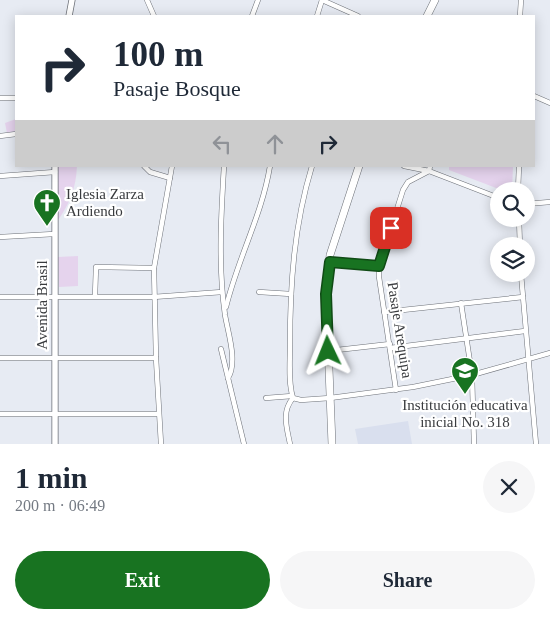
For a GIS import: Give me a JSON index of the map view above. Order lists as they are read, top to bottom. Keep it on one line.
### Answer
{"streets":{"street":["Avenida Brasil","Pasaje Arequipa"]},"places":{"church":["Iglesia Zarza Ardiendo"],"school or university":["Institución educativa inicial No. 318"]},"page":{"turn":["100 m","Pasaje Bosque"],"heading":["1 min","200 m · 06:49"],"buttons":["Exit","Share"]}}
